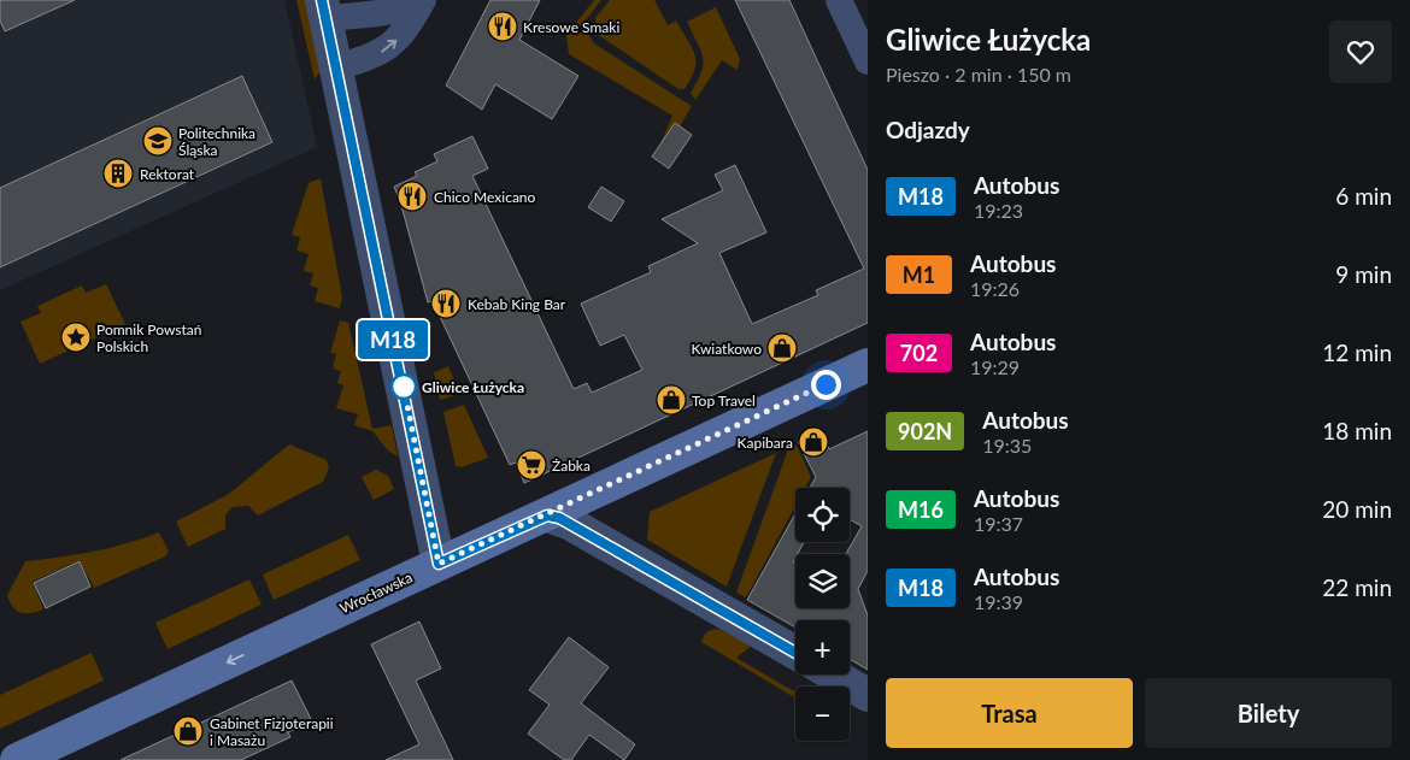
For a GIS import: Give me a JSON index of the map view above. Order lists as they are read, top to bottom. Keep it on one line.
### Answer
{"streets":{"main road":["Wrocławska"]},"one_way":["Wrocławska"],"places":{"restaurant":["Kresowe Smaki","Chico Mexicano","Kebab King Bar"],"school or university":["Politechnika Śląska"],"building":["Rektorat"],"place":["Pomnik Powstań Polskich"],"shop":["Kwiatkowo","Top Travel","Kapibara","Gabinet Fizjoterapii i Masażu"],"other":["Gliwice Łużycka"],"supermarket":["Żabka"]},"lines":["bus line M18"],"page":{"on_map":"M18","heading":[["Gliwice Łużycka","Pieszo · 2 min · 150 m"],"Odjazdy"],"list":[{"mark":"M18","name":"Autobus","note":"19:23","value":"6 min"},{"mark":"M1","name":"Autobus","note":"19:26","value":"9 min"},{"mark":"702","name":"Autobus","note":"19:29","value":"12 min"},{"mark":"902N","name":"Autobus","note":"19:35","value":"18 min"},{"mark":"M16","name":"Autobus","note":"19:37","value":"20 min"},{"mark":"M18","name":"Autobus","note":"19:39","value":"22 min"}],"map_buttons":["+","−"],"buttons":["Trasa","Bilety"]}}
